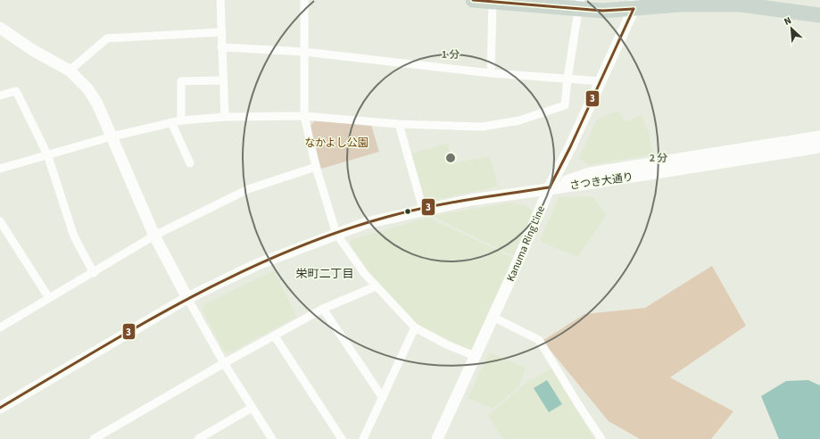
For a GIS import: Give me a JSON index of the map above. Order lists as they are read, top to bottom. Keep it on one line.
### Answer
{"streets":{"street":["さつき大通り","Kanuma Ring Line"]},"crossings":[["さつき大通り","Kanuma Ring Line"]],"districts":["栄町二丁目"],"parks":["なかよし公園"],"lines":["transit line 3"],"north":"top left","rings":["1 分","2 分"]}
